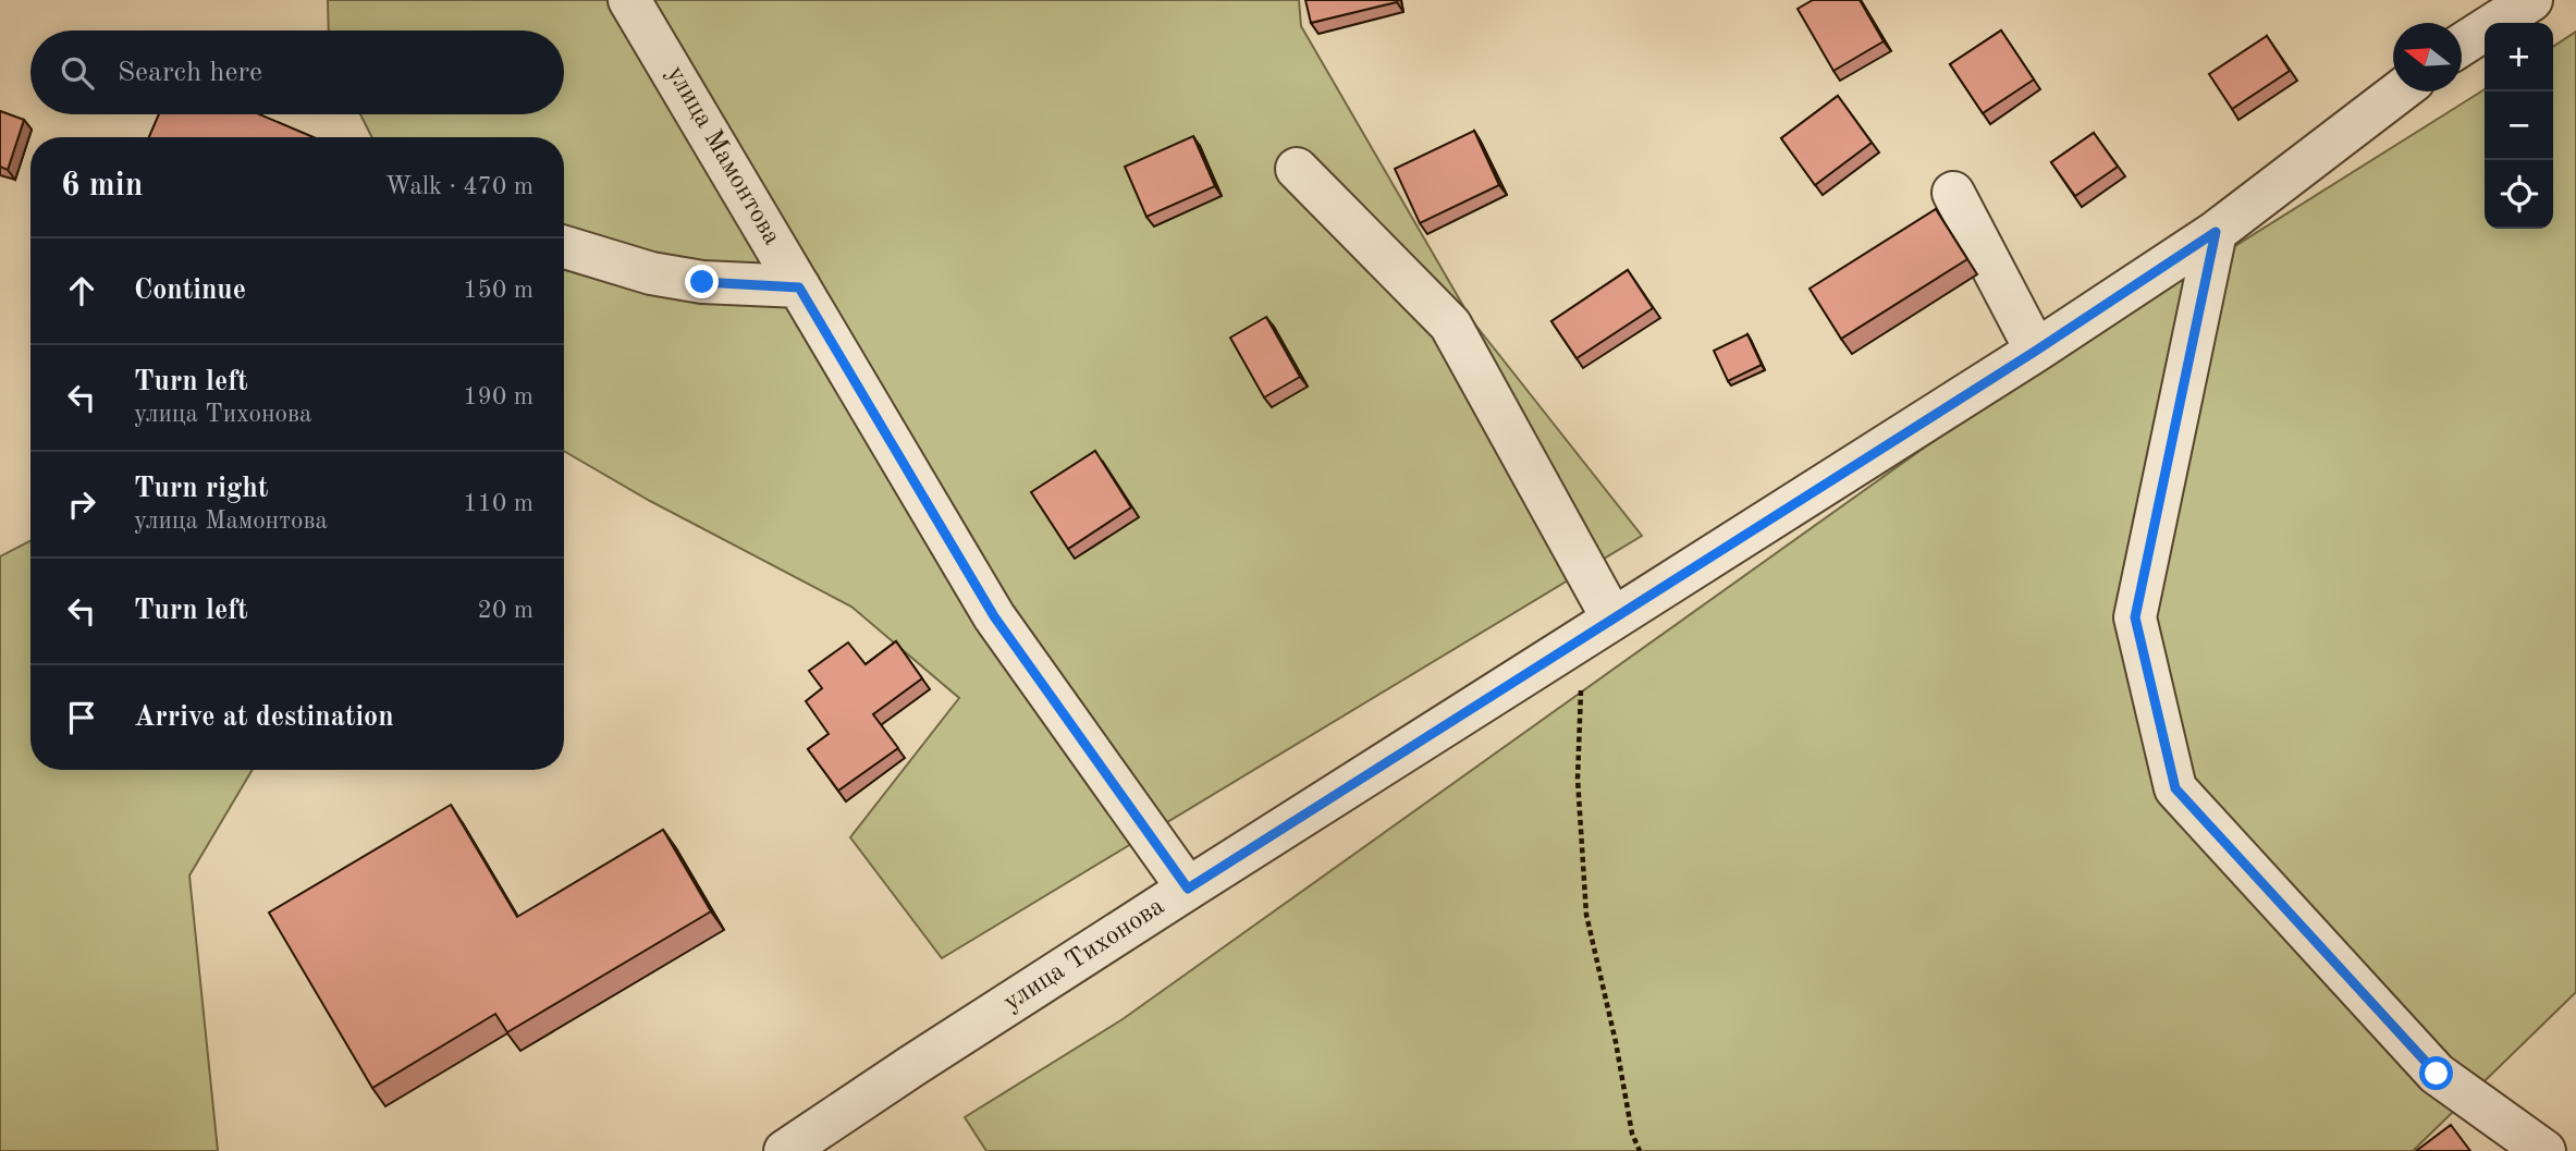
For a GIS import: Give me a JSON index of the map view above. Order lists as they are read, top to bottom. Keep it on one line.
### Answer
{"streets":{"street":["улица Мамонтова","улица Тихонова"]},"crossings":[["улица Мамонтова","улица Тихонова"]],"north":"left","page":{"map_buttons":["+","−"],"search":"Search here","heading":["6 min","Walk · 470 m"],"list":[["Continue","150 m"],["Turn left","улица Тихонова","190 m"],["Turn right","улица Мамонтова","110 m"],["Turn left","20 m"],"Arrive at destination"]}}
